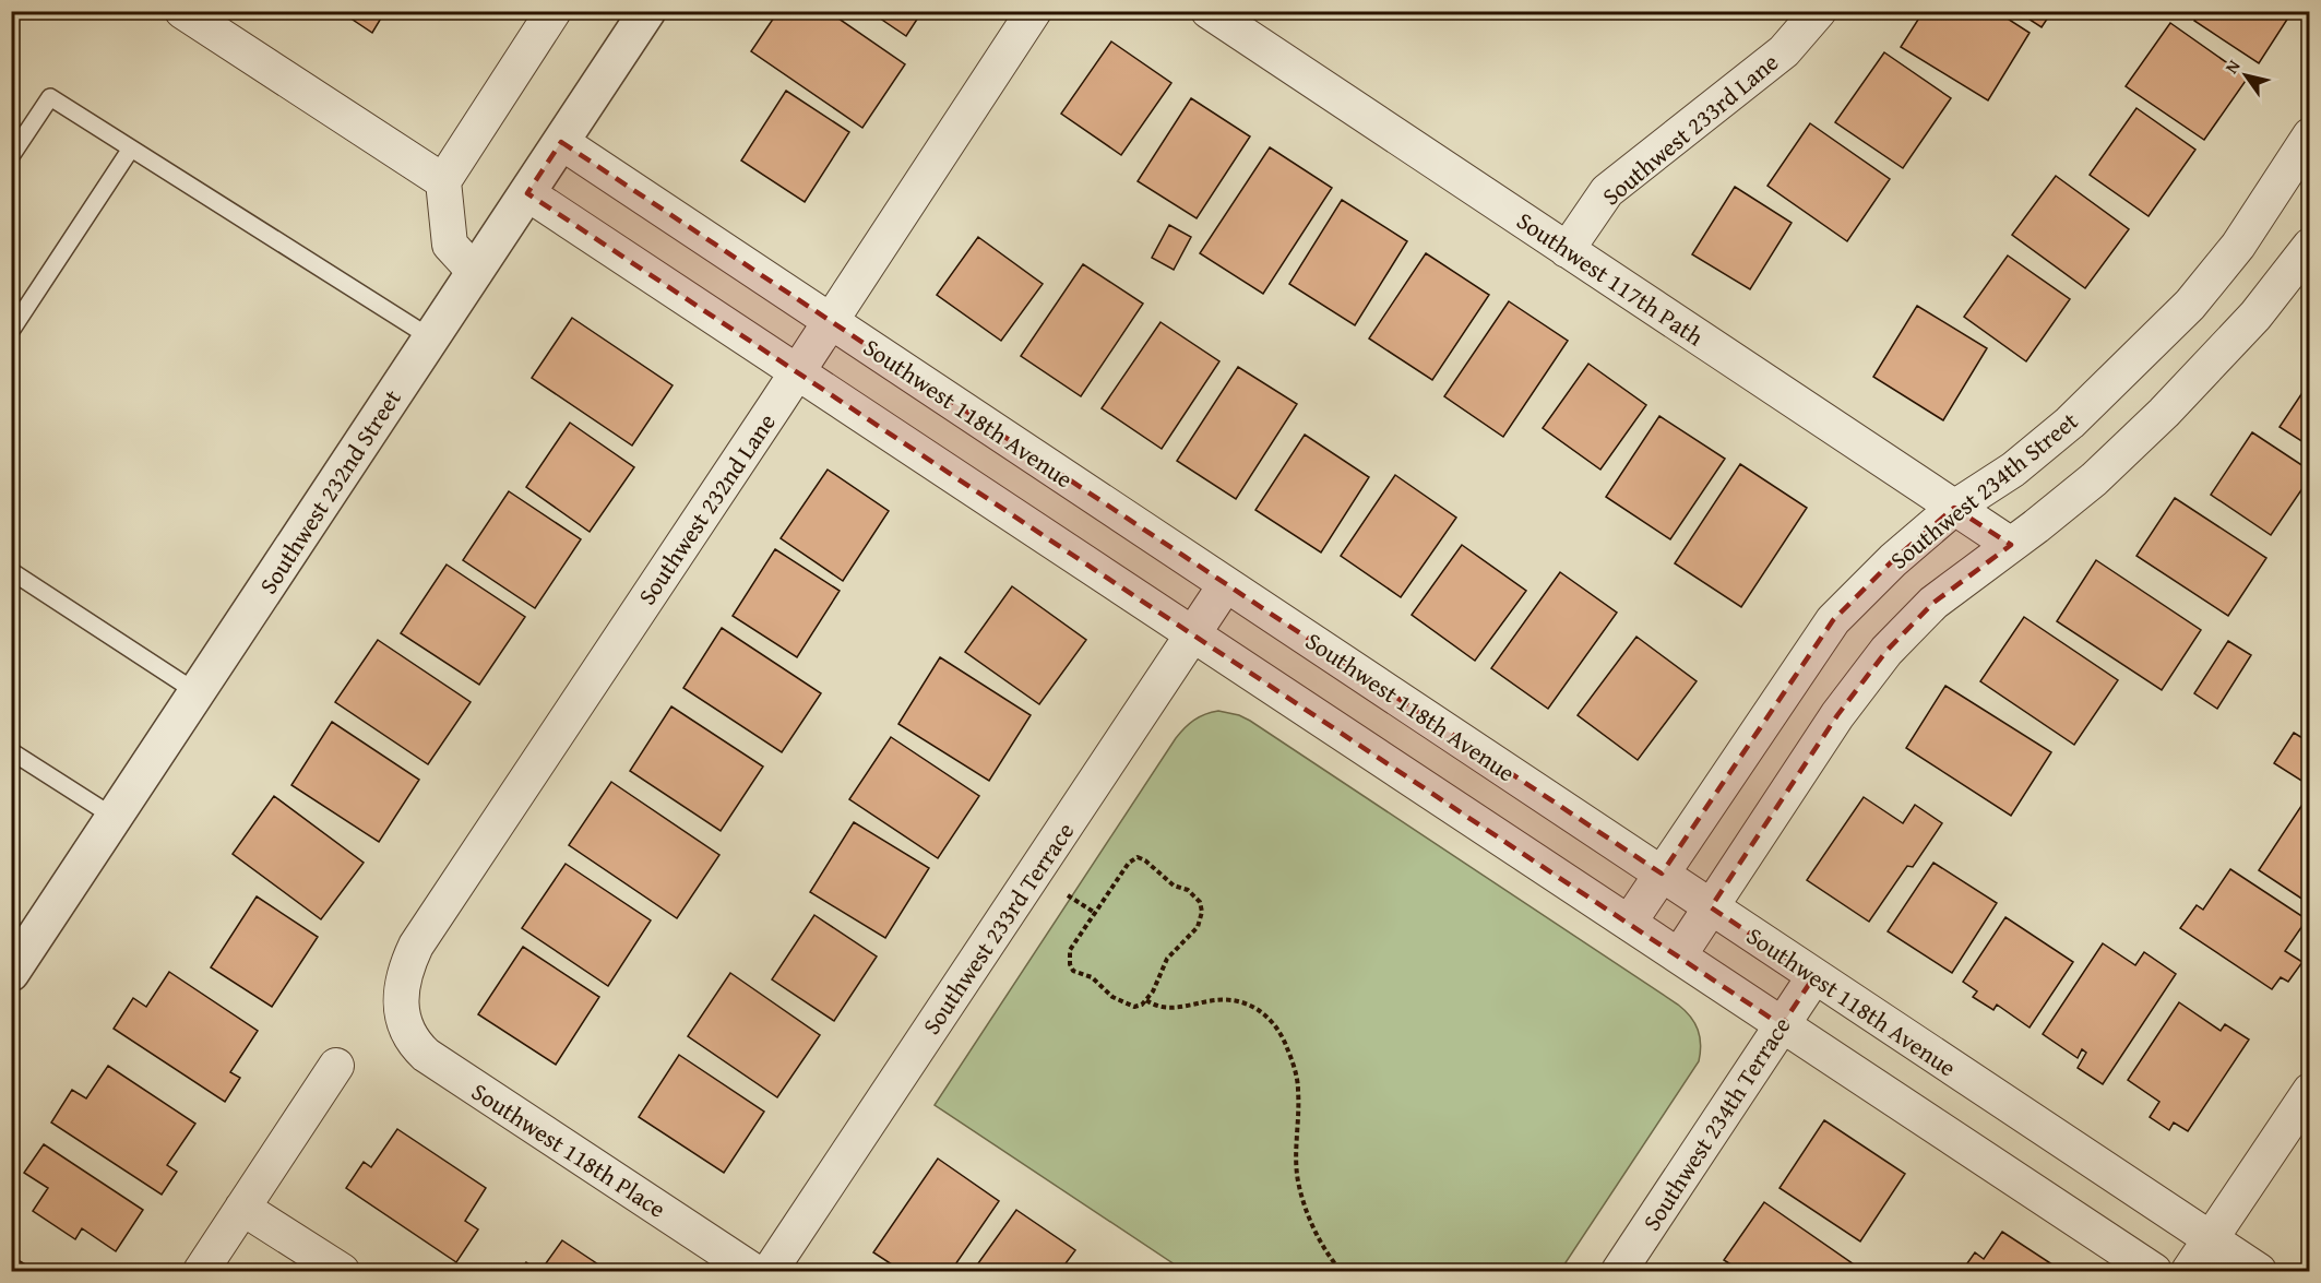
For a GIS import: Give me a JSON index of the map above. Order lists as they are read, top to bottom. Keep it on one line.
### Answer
{"streets":{"street":["Southwest 233rd Lane","Southwest 117th Path","Southwest 118th Avenue","Southwest 234th Street","Southwest 232nd Street","Southwest 232nd Lane","Southwest 233rd Terrace","Southwest 234th Terrace","Southwest 118th Place"]},"crossings":[["Southwest 233rd Lane","Southwest 117th Path"],["Southwest 117th Path","Southwest 234th Street"],["Southwest 118th Avenue","Southwest 234th Street"],["Southwest 118th Avenue","Southwest 232nd Street"],["Southwest 118th Avenue","Southwest 232nd Lane"],["Southwest 118th Avenue","Southwest 233rd Terrace"],["Southwest 118th Avenue","Southwest 234th Terrace"],["Southwest 232nd Lane","Southwest 118th Place"]],"north":"top left"}
